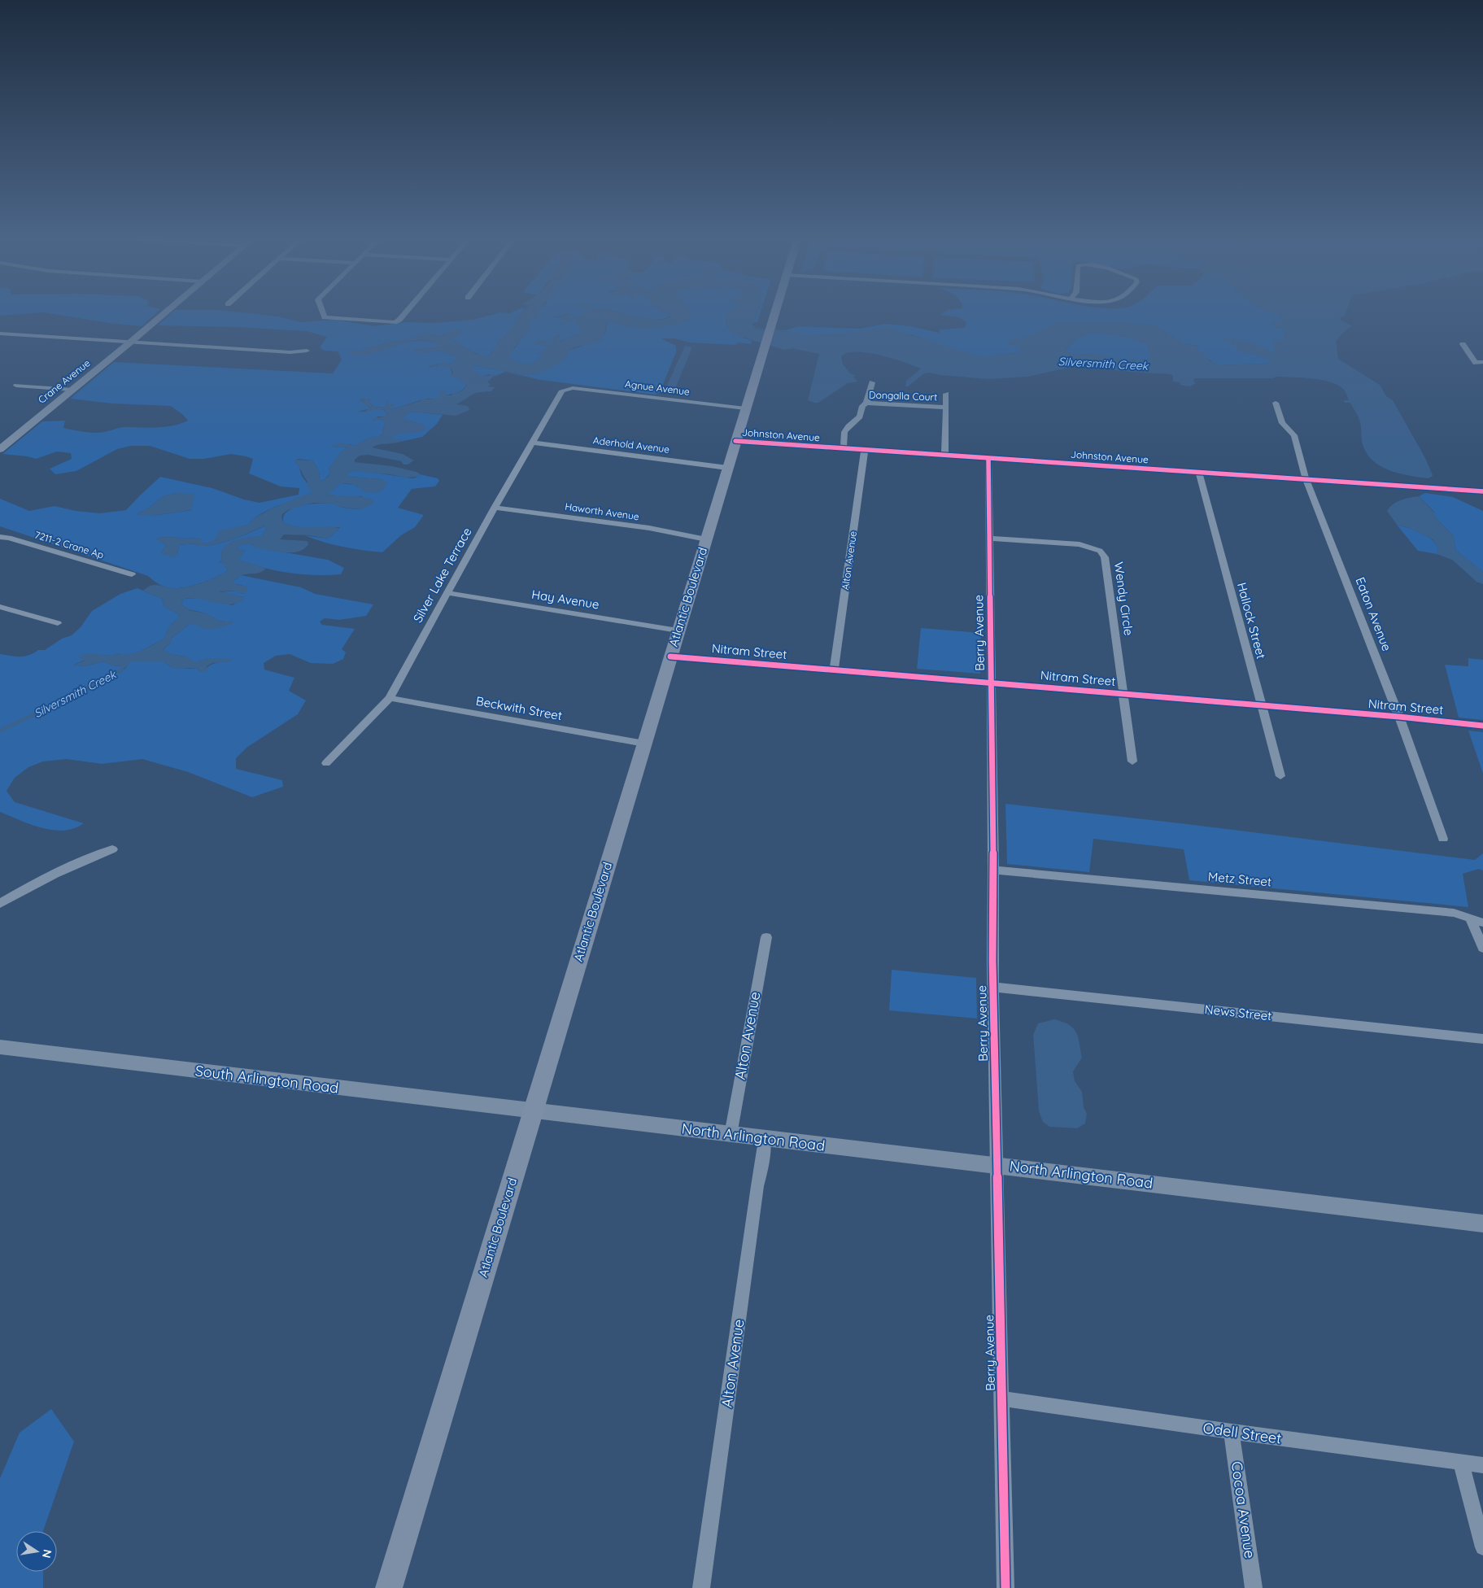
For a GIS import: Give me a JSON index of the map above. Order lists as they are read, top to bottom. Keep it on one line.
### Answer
{"streets":{"main road":["Crane Avenue","Atlantic Boulevard","South Arlington Road","North Arlington Road"],"street":["Agnue Avenue","Dongalla Court","Johnston Avenue","Aderhold Avenue","Haworth Avenue","7211-2 Crane Ap","Alton Avenue","Silver Lake Terrace","Wendy Circle","Hay Avenue","Eaton Avenue","Hallock Street","Berry Avenue","Nitram Street","Beckwith Street","Metz Street","News Street","Odell Street","Cocoa Avenue"]},"crossings":[["Agnue Avenue","Silver Lake Terrace"],["Agnue Avenue","Atlantic Boulevard"],["Dongalla Court","Johnston Avenue"],["Johnston Avenue","Alton Avenue"],["Johnston Avenue","Atlantic Boulevard"],["Johnston Avenue","Eaton Avenue"],["Johnston Avenue","Hallock Street"],["Johnston Avenue","Berry Avenue"],["Aderhold Avenue","Silver Lake Terrace"],["Aderhold Avenue","Atlantic Boulevard"],["Haworth Avenue","Silver Lake Terrace"],["Haworth Avenue","Atlantic Boulevard"],["Alton Avenue","Nitram Street"],["Alton Avenue","North Arlington Road"],["Silver Lake Terrace","Hay Avenue"],["Silver Lake Terrace","Beckwith Street"],["Atlantic Boulevard","Hay Avenue"],["Atlantic Boulevard","Nitram Street"],["Atlantic Boulevard","Beckwith Street"],["Atlantic Boulevard","South Arlington Road"],["Atlantic Boulevard","North Arlington Road"],["Wendy Circle","Berry Avenue"],["Wendy Circle","Nitram Street"],["Eaton Avenue","Nitram Street"],["Hallock Street","Nitram Street"],["Berry Avenue","Nitram Street"],["Berry Avenue","Metz Street"],["Berry Avenue","News Street"],["Berry Avenue","North Arlington Road"],["Berry Avenue","Odell Street"],["South Arlington Road","North Arlington Road"],["Odell Street","Cocoa Avenue"]],"water":["Silversmith Creek"],"north":"right"}
